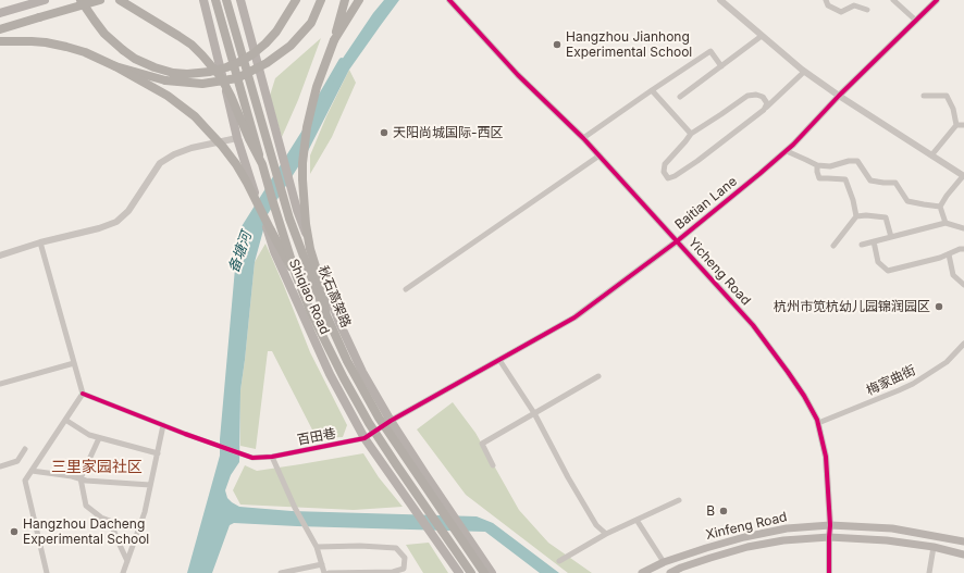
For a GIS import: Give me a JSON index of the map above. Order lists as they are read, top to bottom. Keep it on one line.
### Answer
{"streets":{"highway":["秋石高架路"],"main road":["Shiqiao Road","Xinfeng Road"],"street":["Baitian Lane","Yicheng Road","梅家曲街","百田巷"]},"crossings":[["Baitian Lane","Yicheng Road"],["Baitian Lane","Shiqiao Road"],["Baitian Lane","百田巷"],["Yicheng Road","梅家曲街"],["Yicheng Road","Xinfeng Road"],["Shiqiao Road","百田巷"]],"districts":["三里家园社区"],"water":["备塘河"],"places":["Hangzhou Jianhong Experimental School","天阳尚城国际-西区","杭州市笕杭幼儿园锦润园区","B","Hangzhou Dacheng Experimental School"]}
